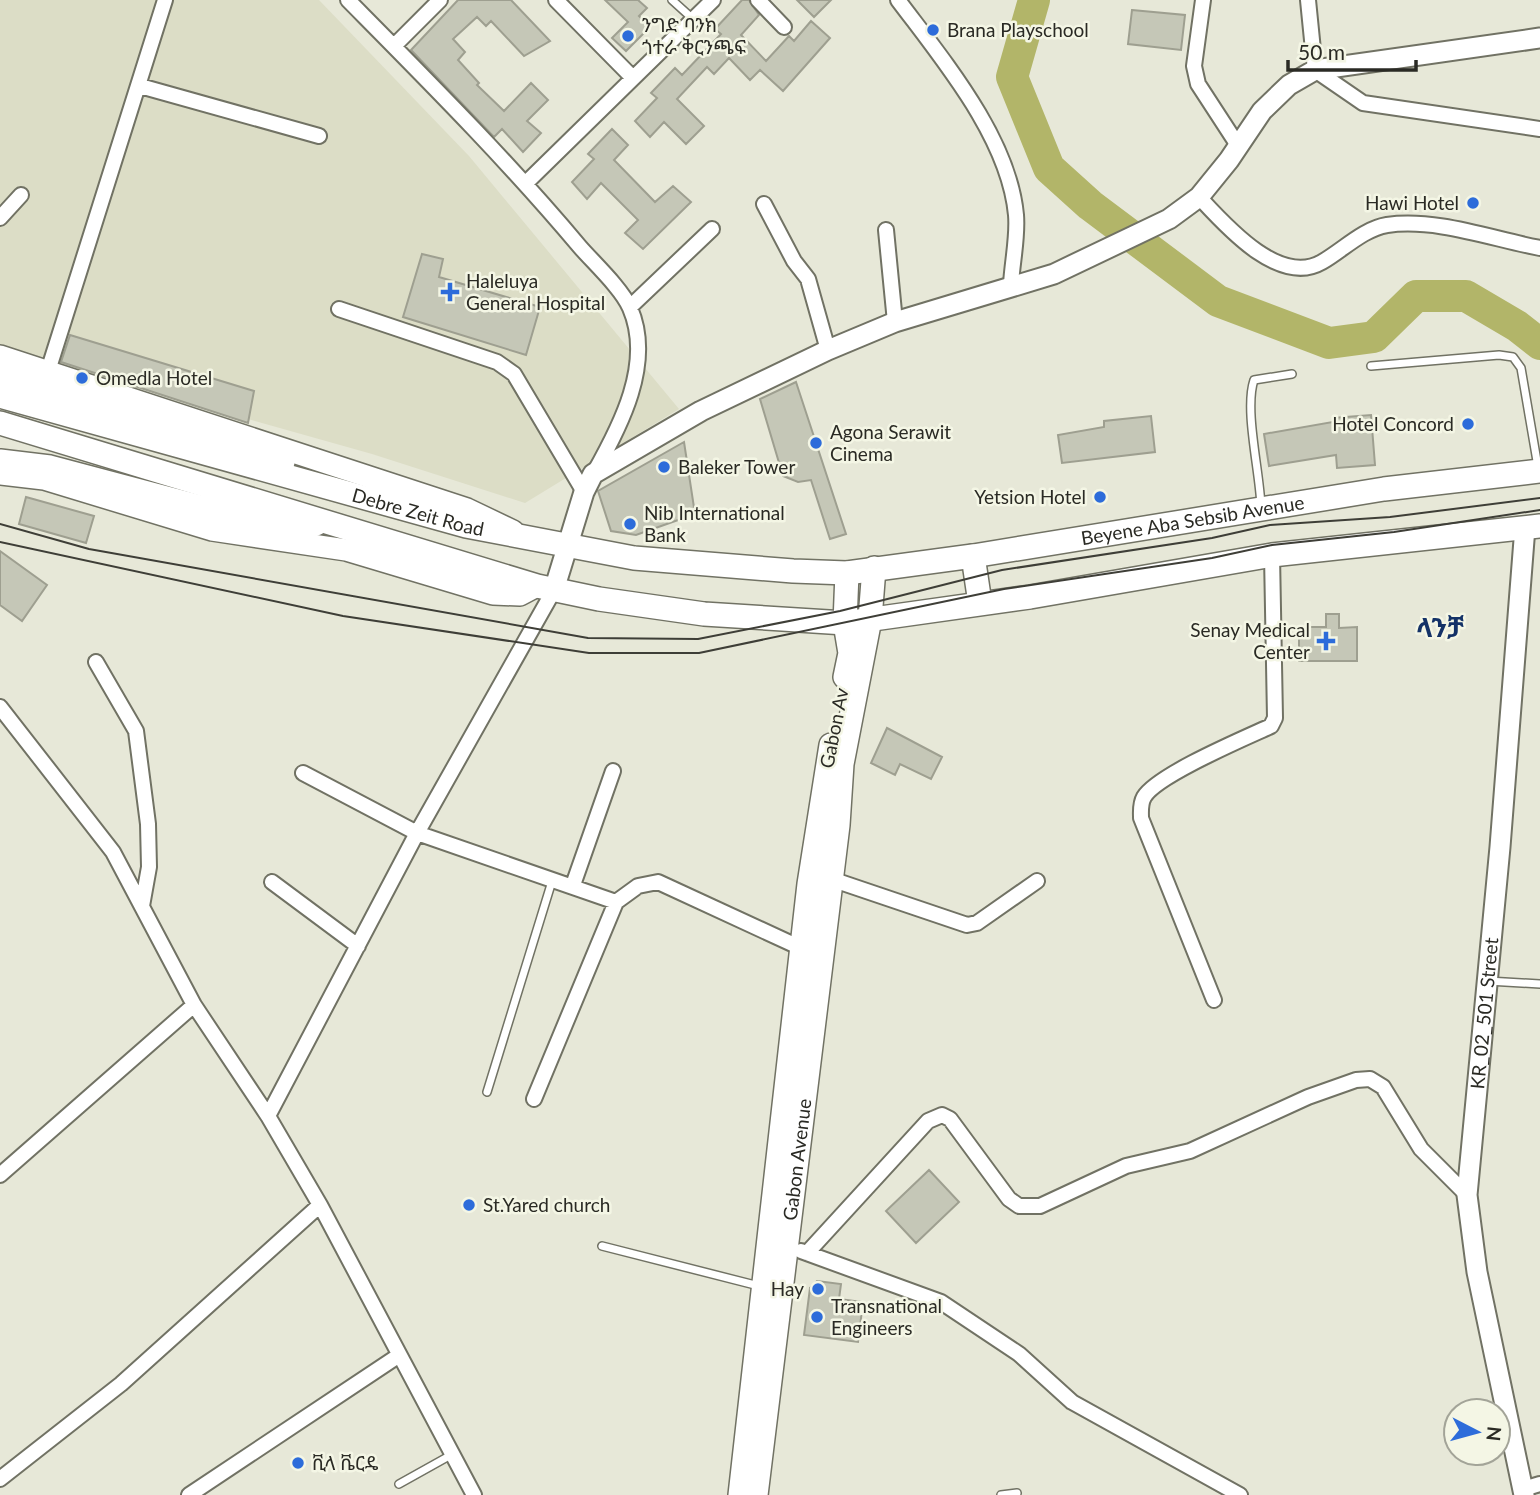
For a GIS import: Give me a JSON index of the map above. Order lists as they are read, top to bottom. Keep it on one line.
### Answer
{"streets":{"main road":["Debre Zeit Road","Beyene Aba Sebsib Avenue","Gabon Av","Gabon Avenue"],"street":["KR_02_501 Street"]},"crossings":[["Debre Zeit Road","Beyene Aba Sebsib Avenue"],["Debre Zeit Road","Gabon Av"],["Beyene Aba Sebsib Avenue","Gabon Av"],["Gabon Av","Gabon Avenue"]],"districts":["ላንቻ"],"places":{"other":["Brana Playschool","ንግድ ባንክ ጎተራ ቅርንጫፍ","Hawi Hotel","Omedla Hotel","Hotel Concord","Agona Serawit Cinema","Baleker Tower","Yetsion Hotel","Nib International Bank","St.Yared church","Hay","Transnational Engineers","ቪላ ቬርዴ"],"health":["Haleluya General Hospital","Senay Medical Center"]},"scale_bar":"50 m","north":"right"}
